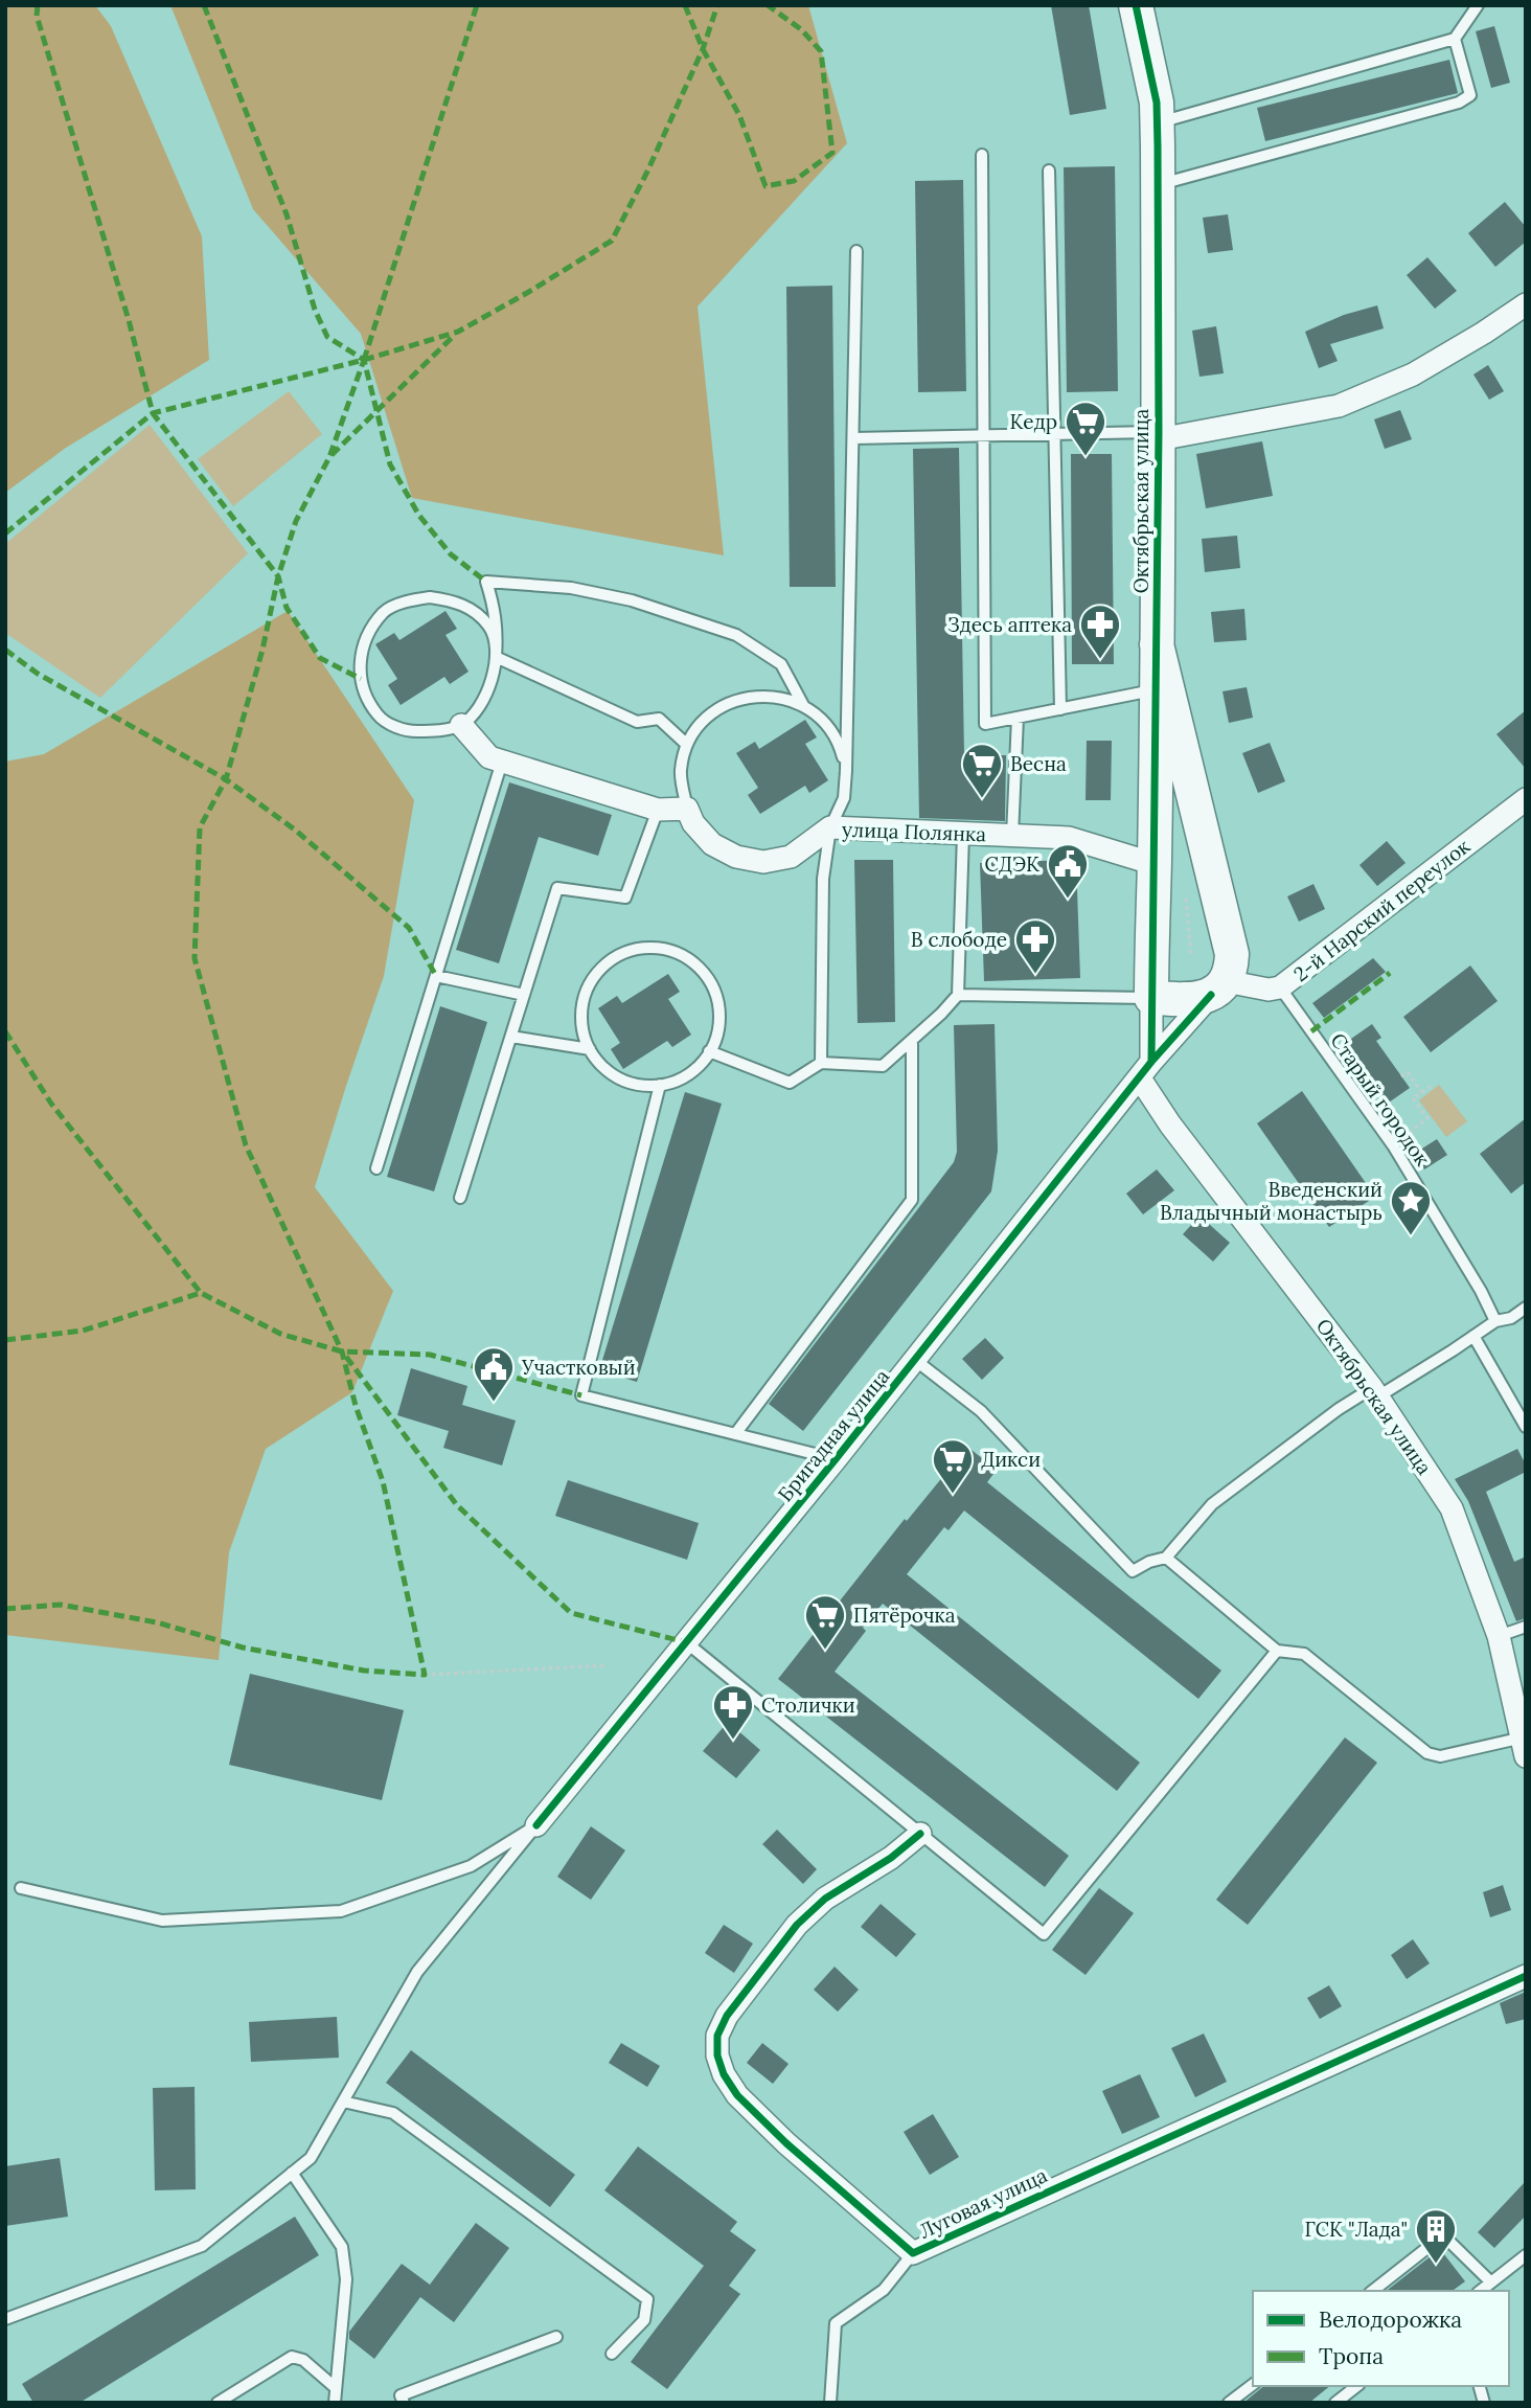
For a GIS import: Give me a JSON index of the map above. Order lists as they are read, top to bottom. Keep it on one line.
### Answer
{"streets":{"street":["Октябрьская улица","улица Полянка","2-й Нарский переулок","Бригадная улица","Луговая улица"],"lane":["Старый городок"]},"crossings":[["Октябрьская улица","улица Полянка"],["Октябрьская улица","Бригадная улица"],["2-й Нарский переулок","Старый городок"],["2-й Нарский переулок","Бригадная улица"]],"places":{"supermarket":["Кедр","Весна","Дикси","Пятёрочка"],"pharmacy":["Здесь аптека","В слободе","Столички"],"public building":["СДЭК","Участковый"],"place":["Введенский Владычный монастырь"],"building":["ГСК \"Лада\""]},"legend":["Велодорожка","Тропа"]}
